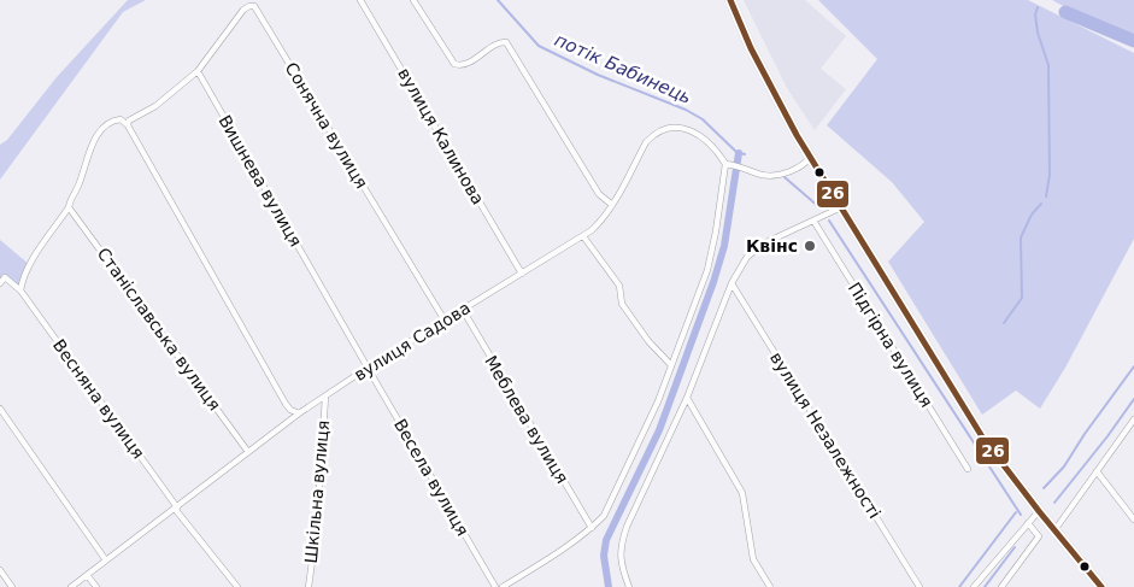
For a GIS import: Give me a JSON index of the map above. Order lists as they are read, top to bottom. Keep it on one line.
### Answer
{"streets":{"street":["Сонячна вулиця","вулиця Калинова","Вишнева вулиця","Станіславська вулиця","вулиця Садова","Підгірна вулиця","Весняна вулиця","Меблева вулиця","вулиця Незалежності","Весела вулиця","Шкільна вулиця"]},"crossings":[["Сонячна вулиця","Вишнева вулиця"],["Сонячна вулиця","вулиця Садова"],["вулиця Калинова","вулиця Садова"],["Вишнева вулиця","вулиця Садова"],["Вишнева вулиця","Весела вулиця"],["Станіславська вулиця","вулиця Садова"],["вулиця Садова","Весняна вулиця"],["вулиця Садова","Меблева вулиця"],["вулиця Садова","Весела вулиця"],["вулиця Садова","Шкільна вулиця"]],"water":["потік Бабинець"],"places":["Квінс"],"lines":["transit line 26"]}
